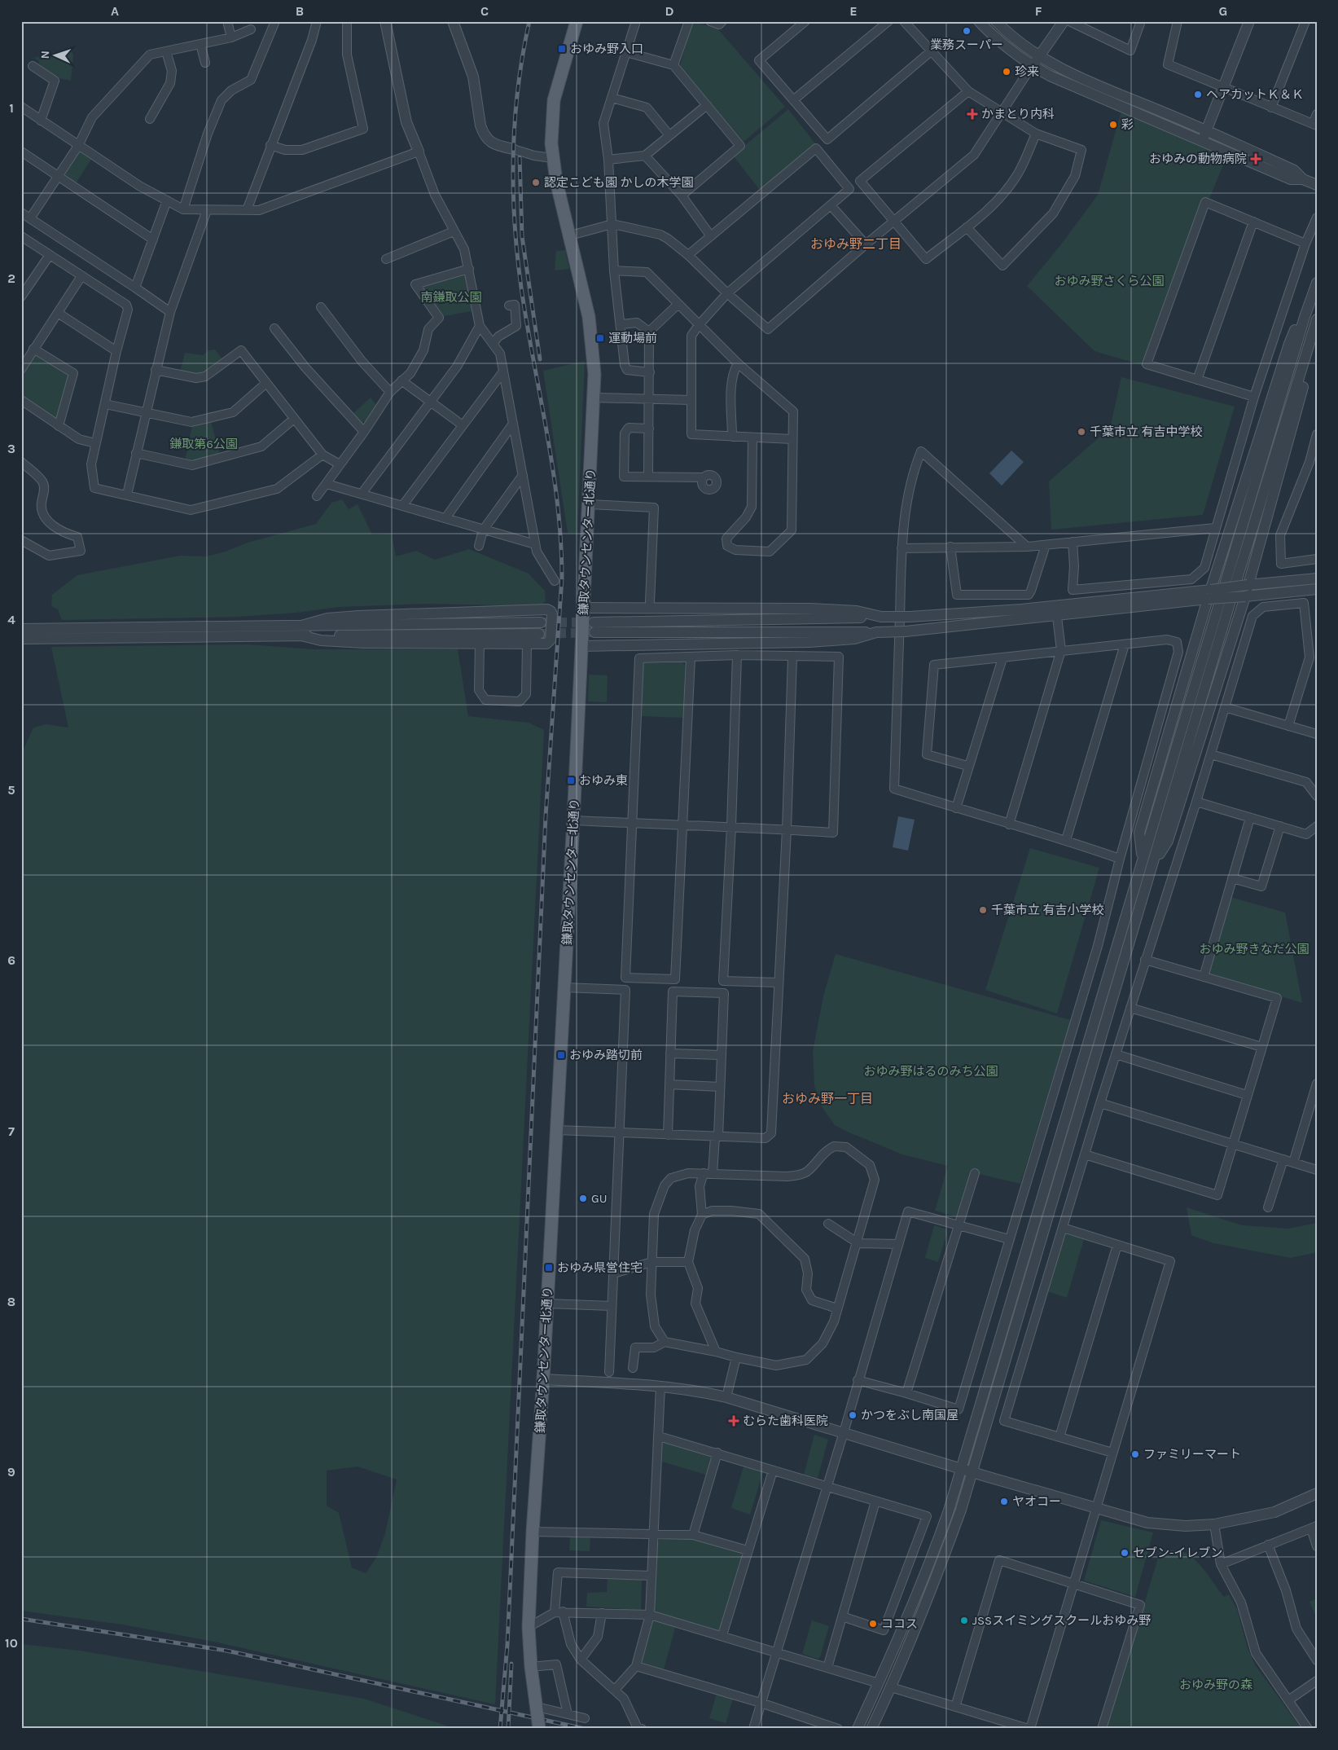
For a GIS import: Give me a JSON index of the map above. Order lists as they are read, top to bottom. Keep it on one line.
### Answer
{"streets":{"main road":["鎌取タウンセンター北通り"]},"districts":["おゆみ野二丁目","おゆみ野一丁目"],"parks":["おゆみ野さくら公園","南鎌取公園","鎌取第6公園","おゆみ野きなだ公園","おゆみ野はるのみち公園","おゆみ野の森"],"places":{"other":["業務スーパー","珍来","ヘアカットＫ＆Ｋ","彩","認定こども園 かしの木学園","千葉市立 有吉中学校","千葉市立 有吉小学校","GU","かつをぶし南国屋","ファミリーマート","ヤオコー","セブン-イレブン","JSSスイミングスクールおゆみ野","ココス"],"transit":["おゆみ野入口","運動場前","おゆみ東","おゆみ踏切前","おゆみ県営住宅"],"health":["かまとり内科","おゆみの動物病院","むらた歯科医院"]},"north":"left","grid":{"columns":["A","B","C","D","E","F","G"],"rows":["1","2","3","4","5","6","7","8","9","10"]}}
